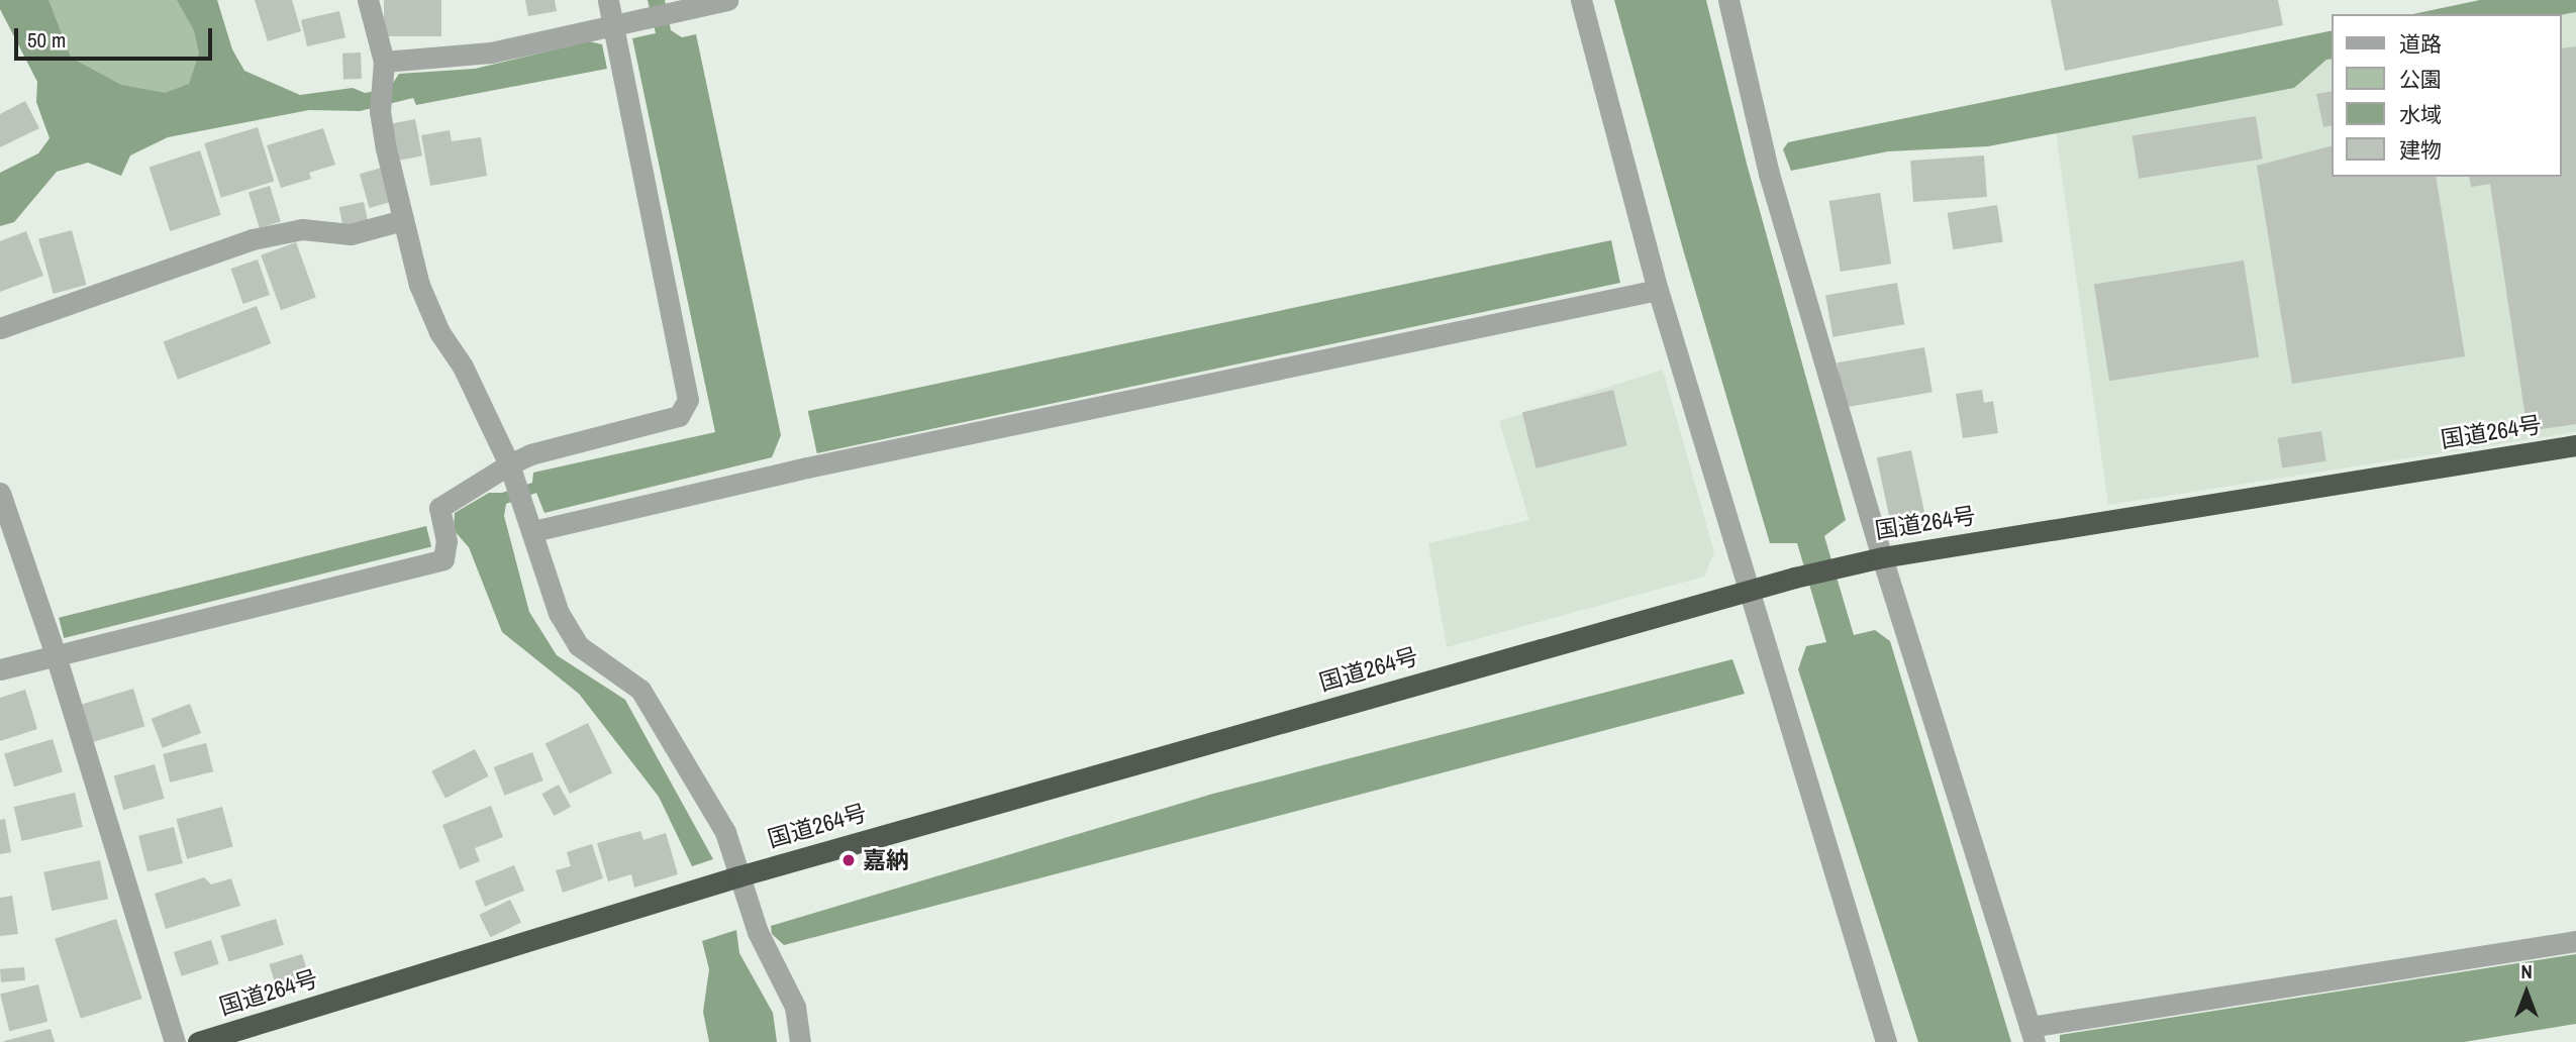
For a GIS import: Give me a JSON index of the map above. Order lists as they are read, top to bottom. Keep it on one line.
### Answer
{"streets":{"highway":["国道264号"]},"places":["嘉納"],"legend":["道路","公園","水域","建物"],"scale_bar":"50 m","north":"top"}
